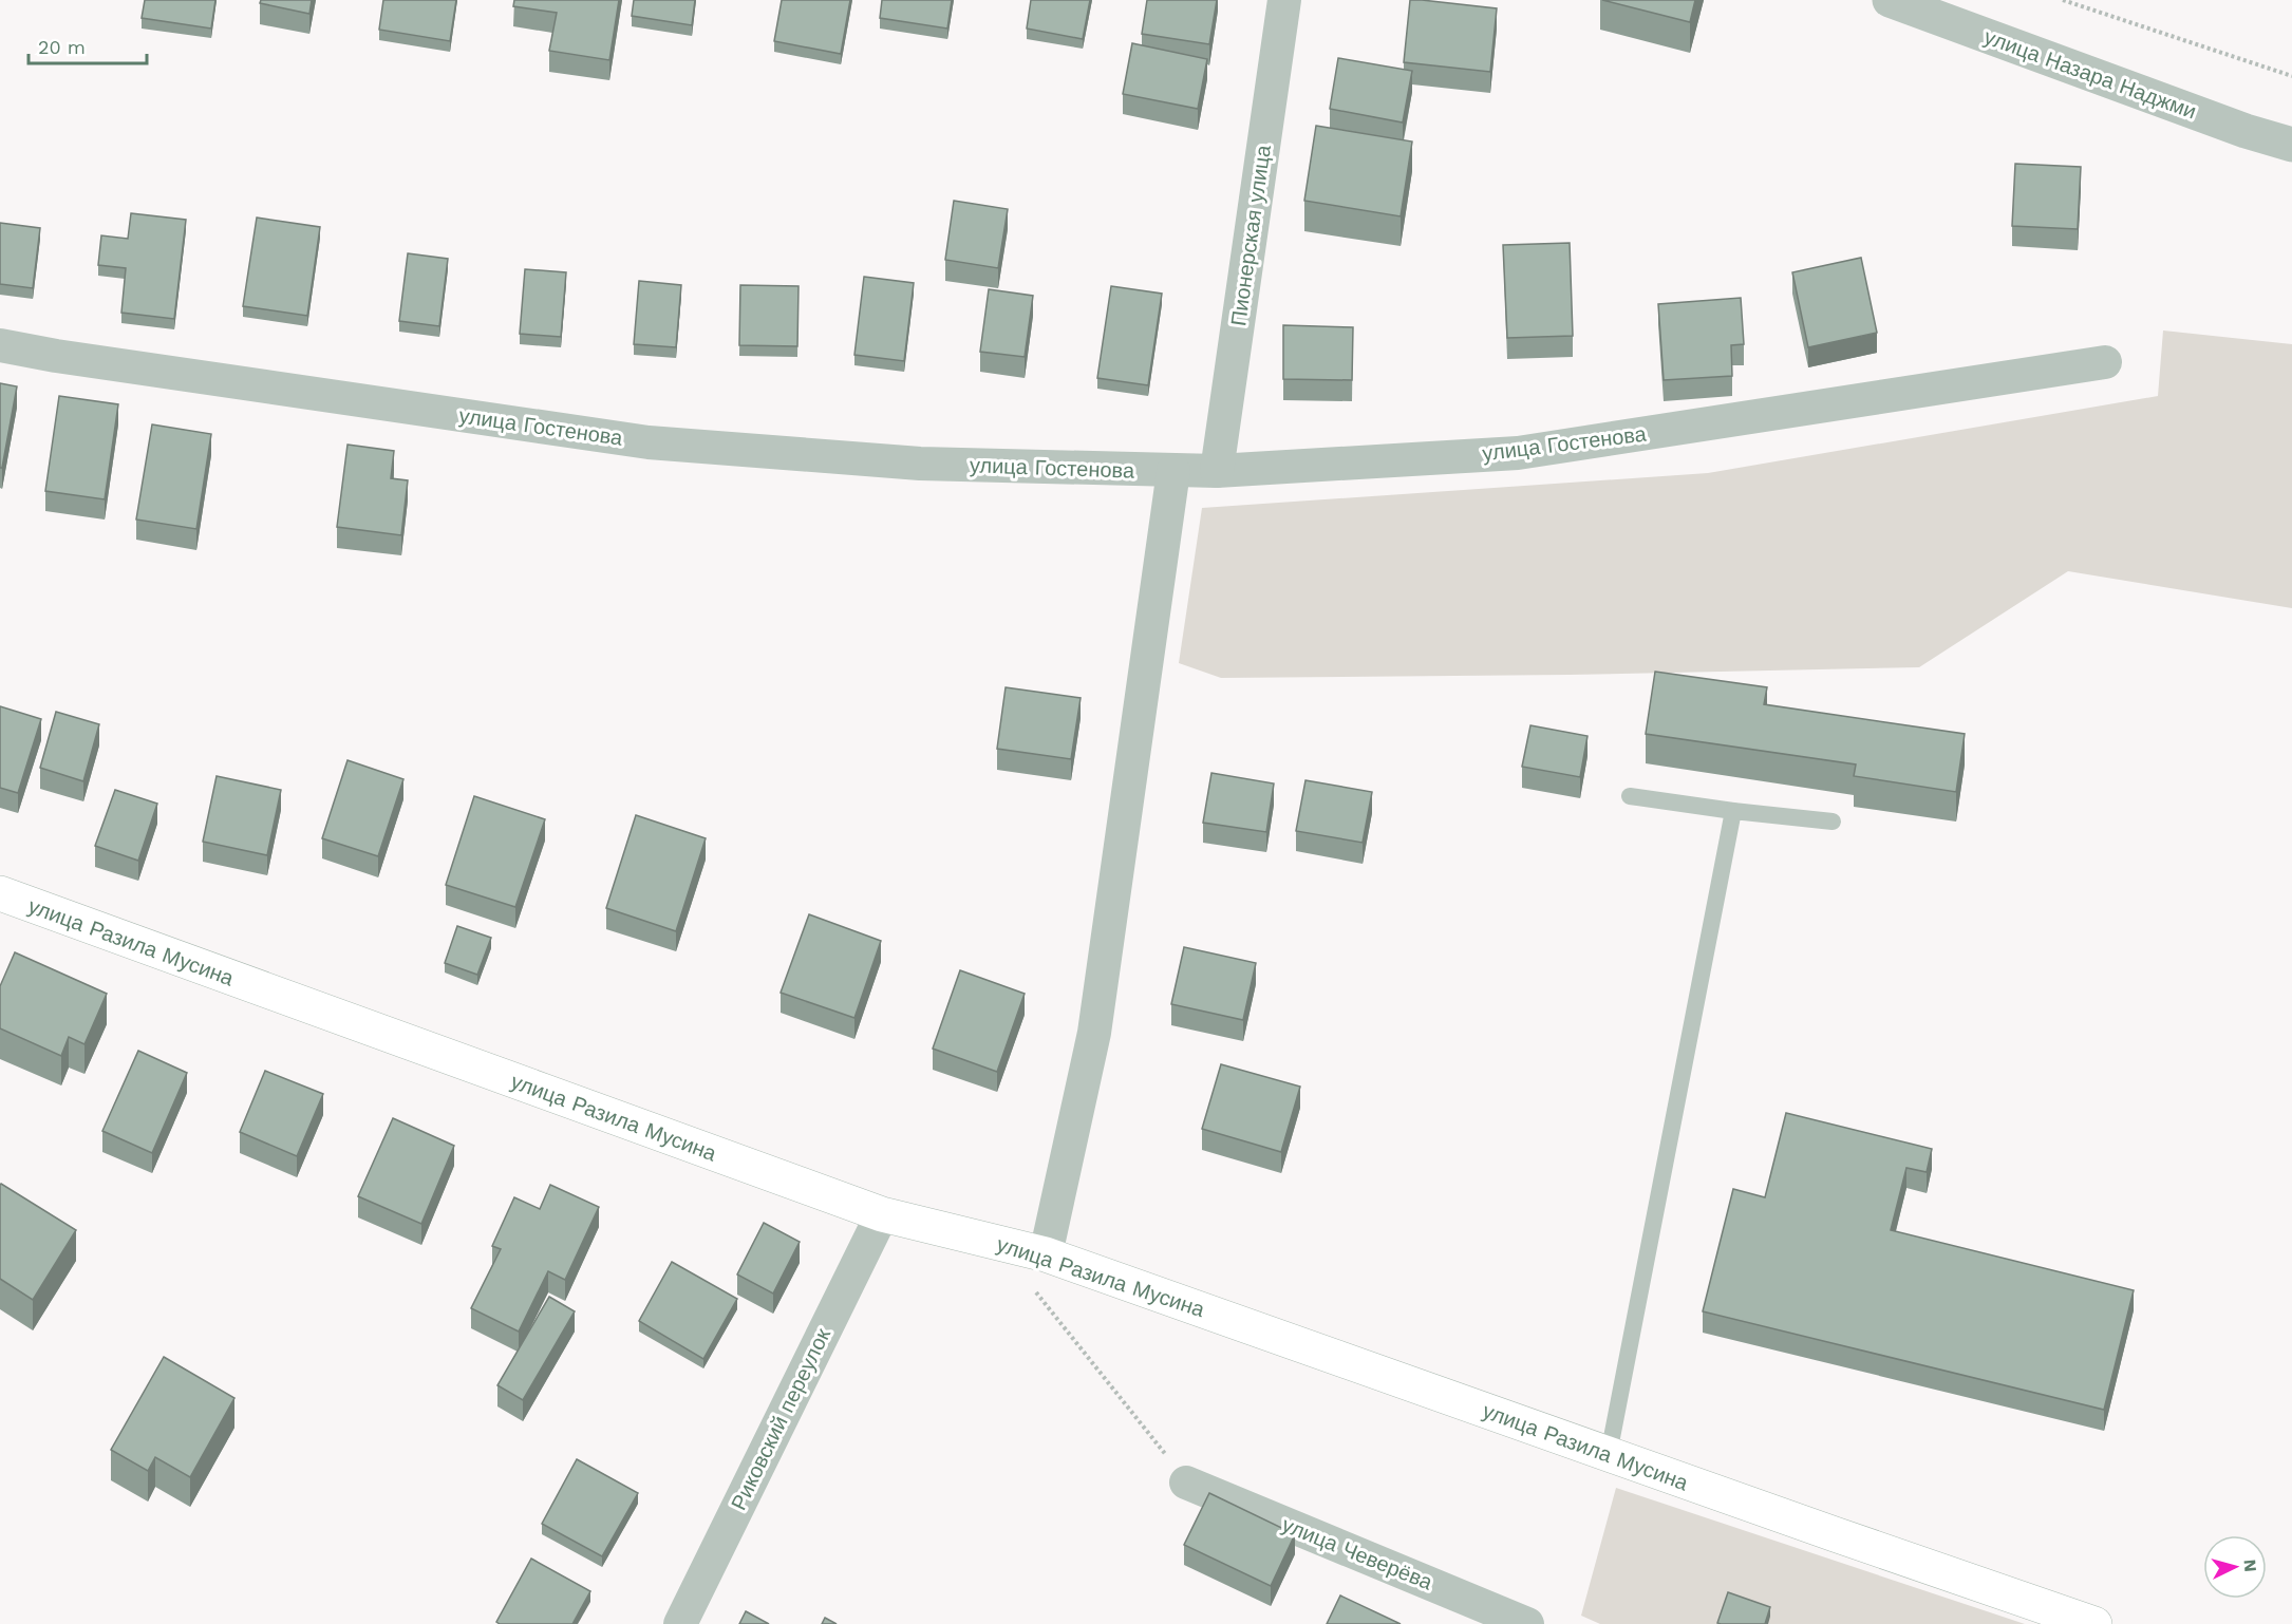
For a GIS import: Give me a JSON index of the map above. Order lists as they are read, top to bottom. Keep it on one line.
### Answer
{"streets":{"main road":["улица Разила Мусина"],"street":["улица Назара Наджми","Пионерская улица","улица Гостенова","Риковский переулок","улица Чеверёва"]},"crossings":[["Пионерская улица","улица Гостенова"],["улица Разила Мусина","Риковский переулок"]],"scale_bar":"20 m","north":"right"}
